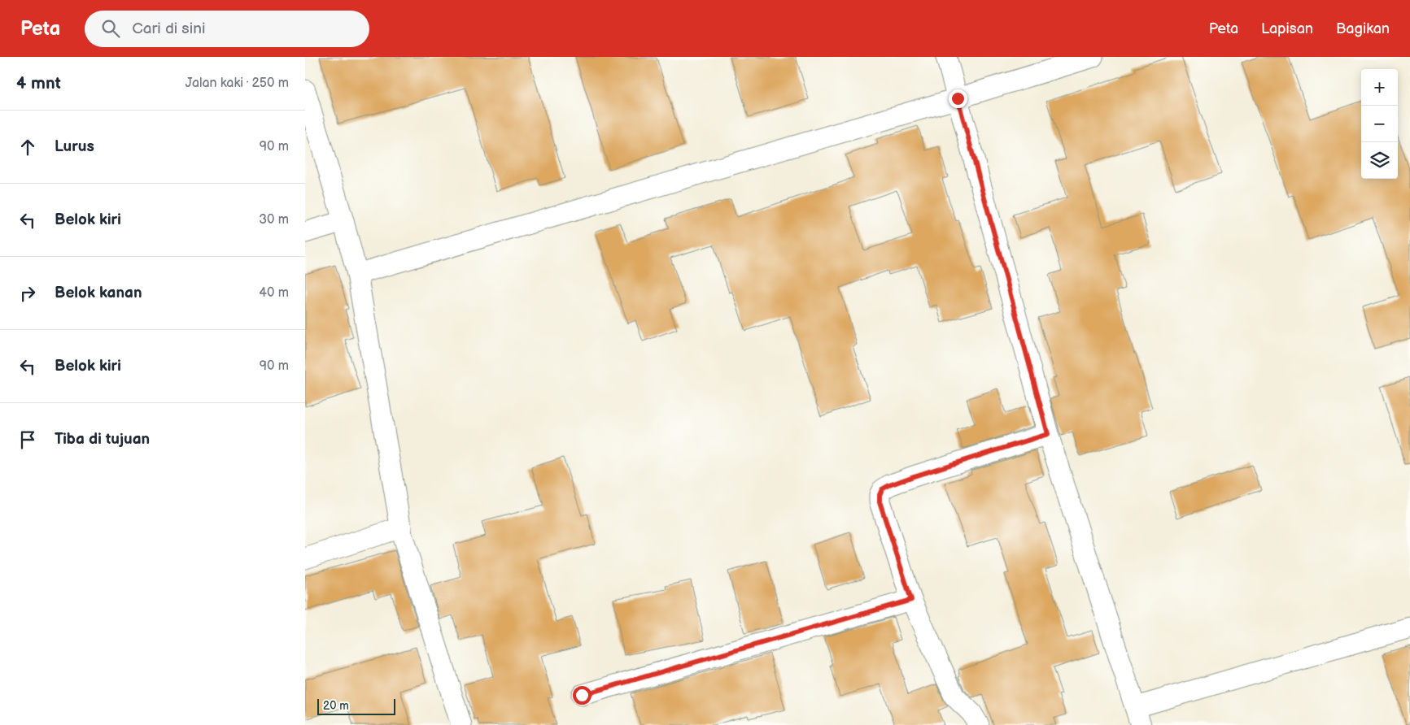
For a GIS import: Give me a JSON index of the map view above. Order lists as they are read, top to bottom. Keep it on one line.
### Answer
{"scale_bar":"20 m","page":{"header":"Peta","search":"Cari di sini","nav":["Peta","Lapisan","Bagikan"],"heading":["4 mnt","Jalan kaki · 250 m"],"map_buttons":["+","−"],"list":[["Lurus","90 m"],["Belok kiri","30 m"],["Belok kanan","40 m"],["Belok kiri","90 m"],"Tiba di tujuan"],"scale":"20 m"}}
